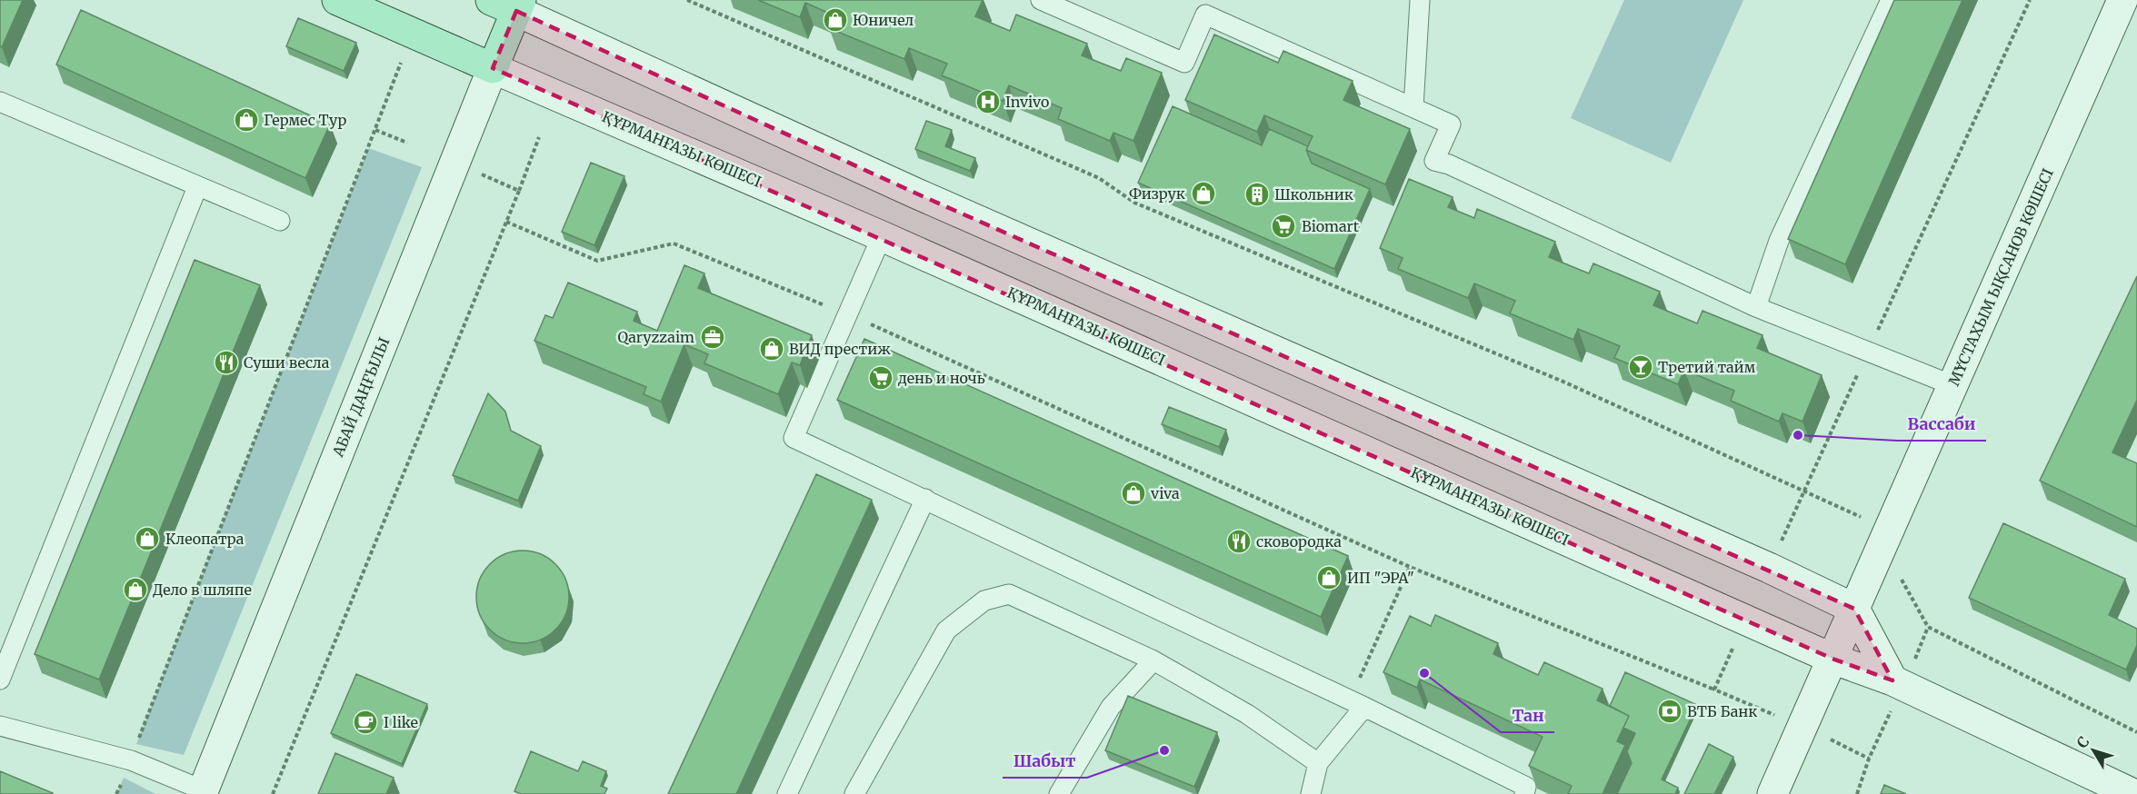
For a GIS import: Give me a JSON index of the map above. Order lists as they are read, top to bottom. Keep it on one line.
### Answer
{"streets":{"main road":["ҚҰРМАНҒАЗЫ КӨШЕСІ","АБАЙ ДАҢҒЫЛЫ"],"street":["МҰСТАХЫМ ЫҚСАНОВ КӨШЕСІ"]},"crossings":[["ҚҰРМАНҒАЗЫ КӨШЕСІ","МҰСТАХЫМ ЫҚСАНОВ КӨШЕСІ"],["ҚҰРМАНҒАЗЫ КӨШЕСІ","АБАЙ ДАҢҒЫЛЫ"]],"places":{"shop":["Юничел","Гермес Тур","Физрук","ВИД престиж","viva","Клеопатра","ИП \"ЭРА\"","Дело в шляпе"],"hospital":["Invivo"],"building":["Школьник"],"supermarket":["Biomart","день и ночь"],"office":["Qaryzzaim"],"restaurant":["Суши весла","сковородка"],"bar":["Третий тайм"],"other":["Вассаби","Тан","Шабыт"],"bank":["ВТБ Банк"],"cafe":["I like"]},"north":"top left"}
